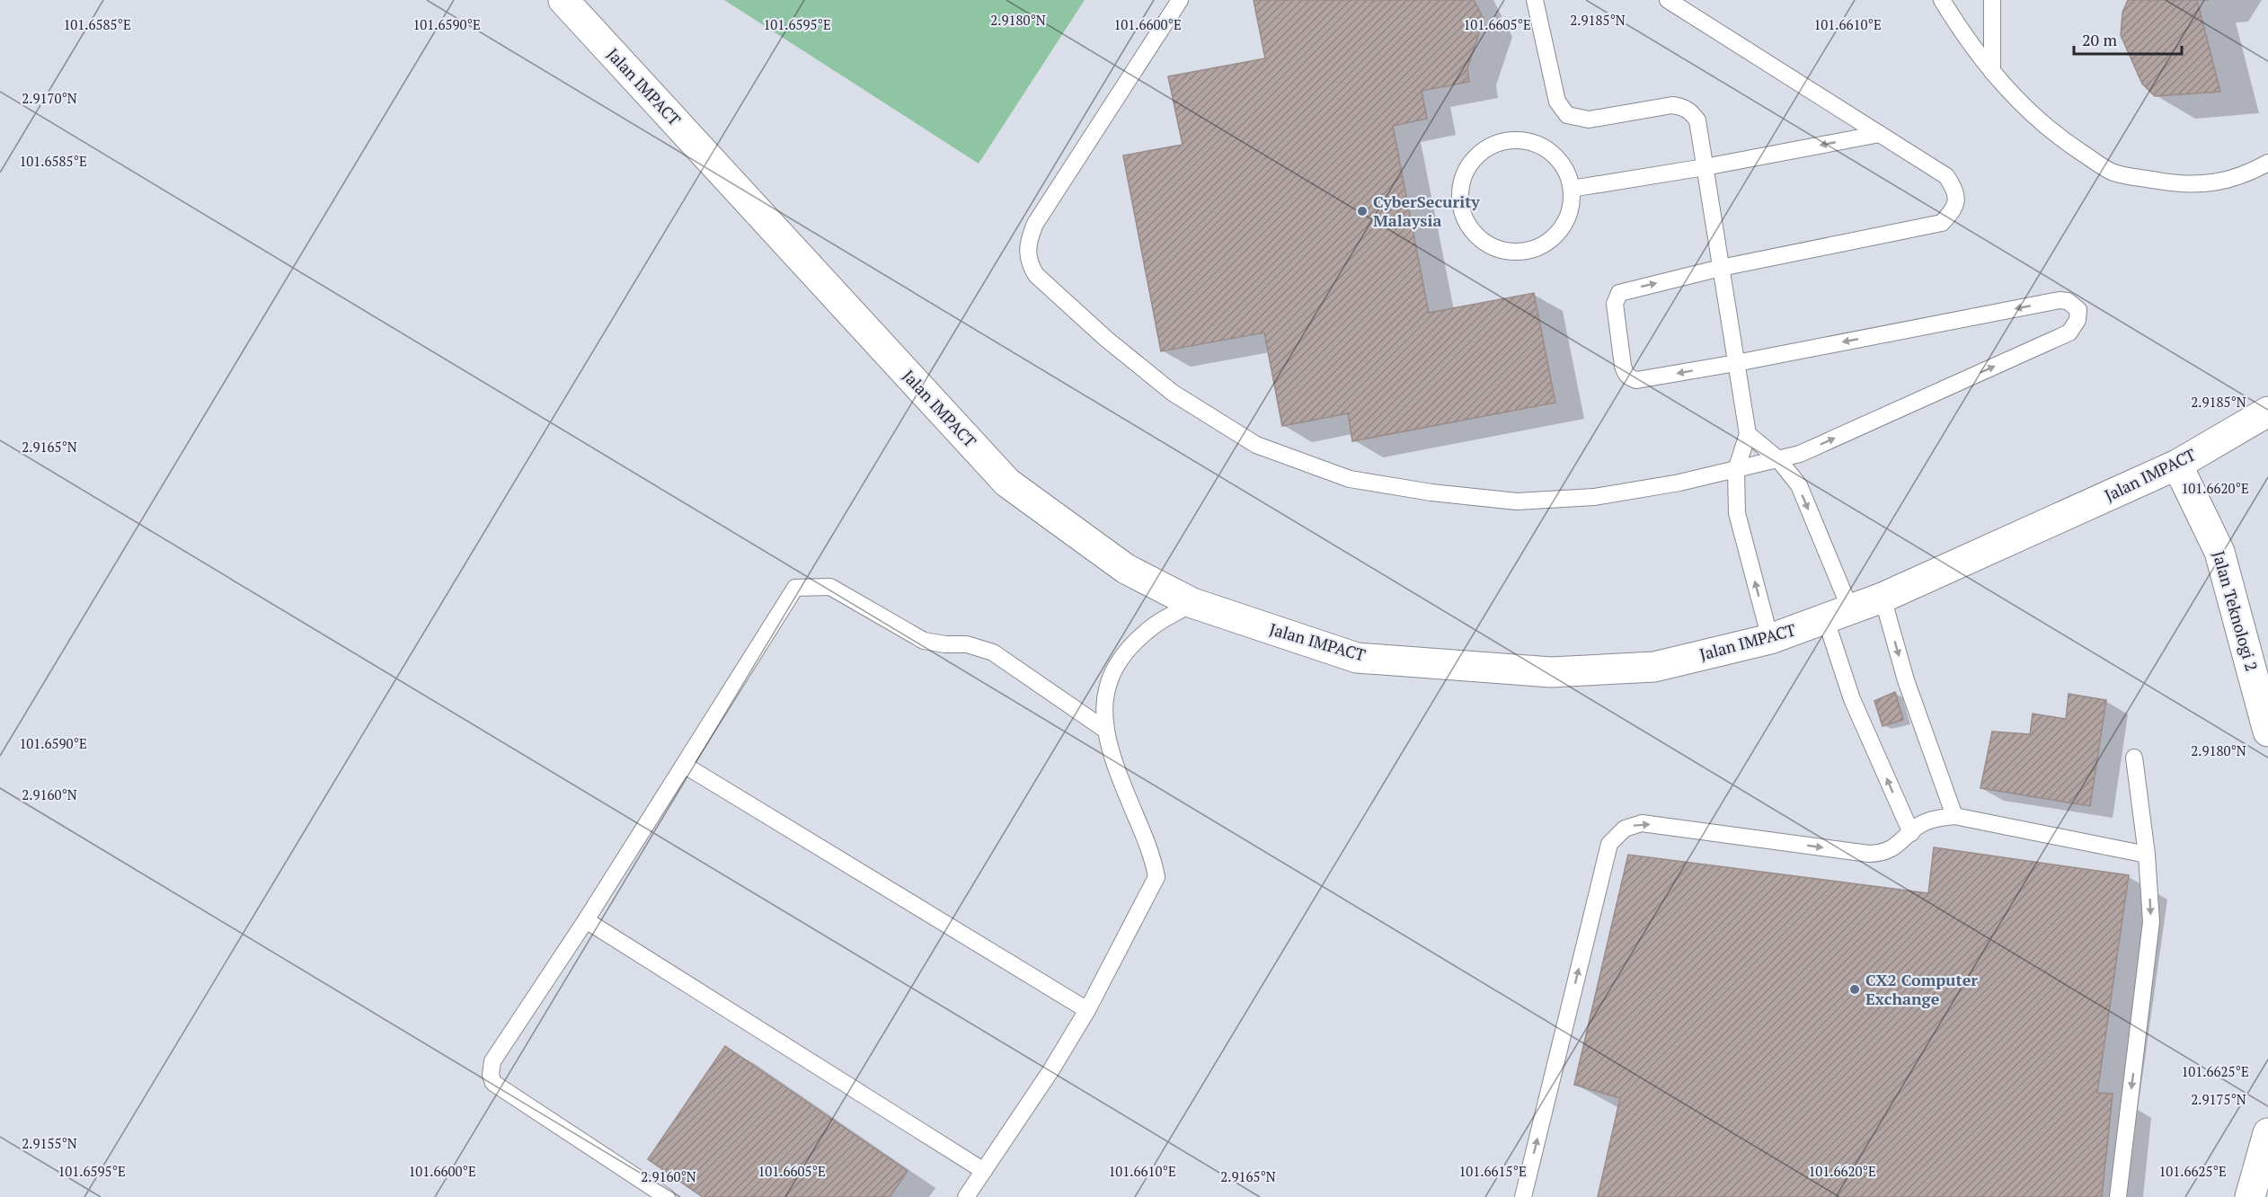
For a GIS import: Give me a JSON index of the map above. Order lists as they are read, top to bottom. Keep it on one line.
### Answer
{"streets":{"street":["Jalan IMPACT","Jalan Teknologi 2"]},"crossings":[["Jalan IMPACT","Jalan Teknologi 2"]],"places":["CyberSecurity Malaysia","CX2 Computer Exchange"],"scale_bar":"20 m","coordinates":["2.9180°N","2.9185°N","101.6595°E","101.6605°E","101.6610°E","101.6585°E","101.6590°E","101.6600°E","2.9170°N","2.9165°N","101.6620°E","2.9160°N","101.6625°E","2.9175°N","2.9155°N","101.6615°E"]}
